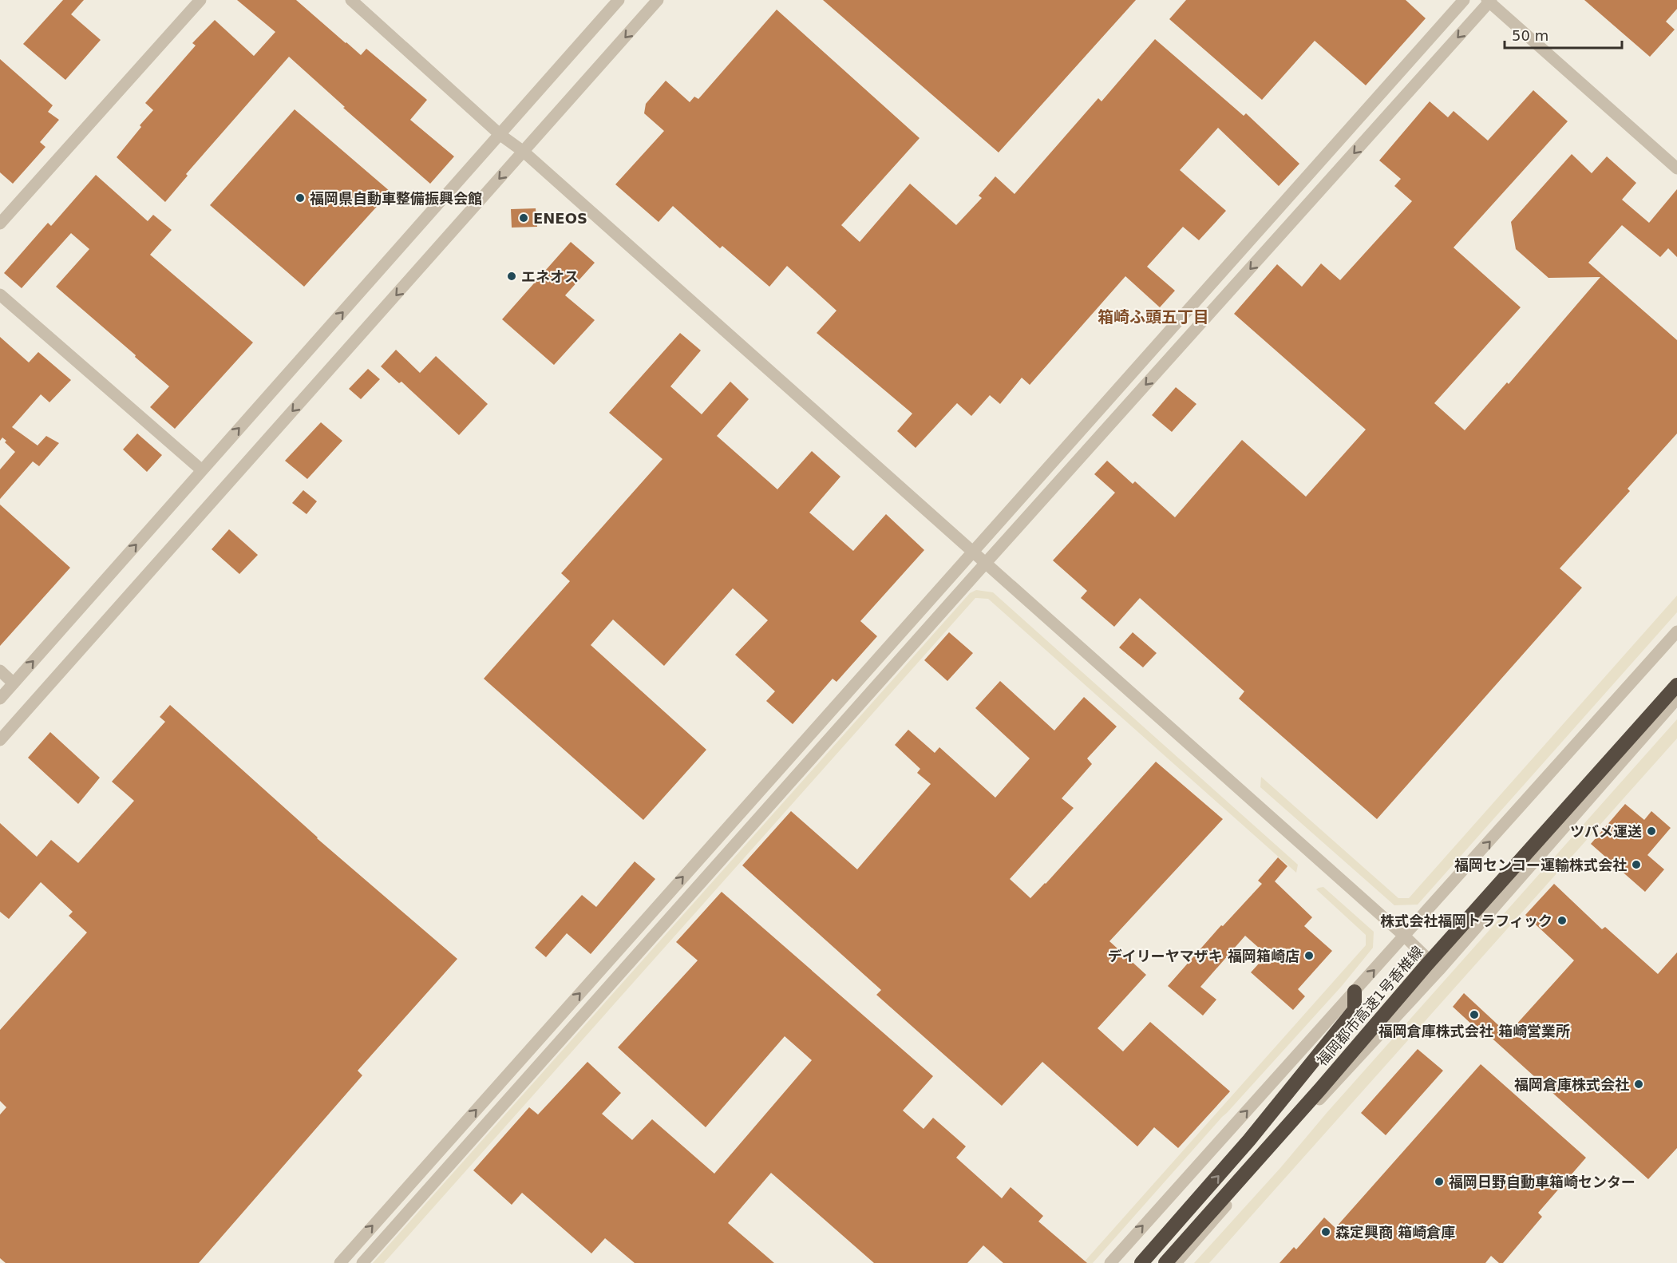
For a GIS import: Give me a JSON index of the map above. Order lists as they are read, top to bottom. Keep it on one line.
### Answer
{"streets":{"highway":["福岡都市高速1号香椎線"]},"districts":["箱崎ふ頭五丁目"],"places":["福岡県自動車整備振興会館","ENEOS","エネオス","ツバメ運送","福岡センコー運輸株式会社","株式会社福岡トラフィック","デイリーヤマザキ 福岡箱崎店","福岡倉庫株式会社 箱崎営業所","福岡倉庫株式会社","福岡日野自動車箱崎センター","森定興商 箱崎倉庫"],"scale_bar":"50 m"}
